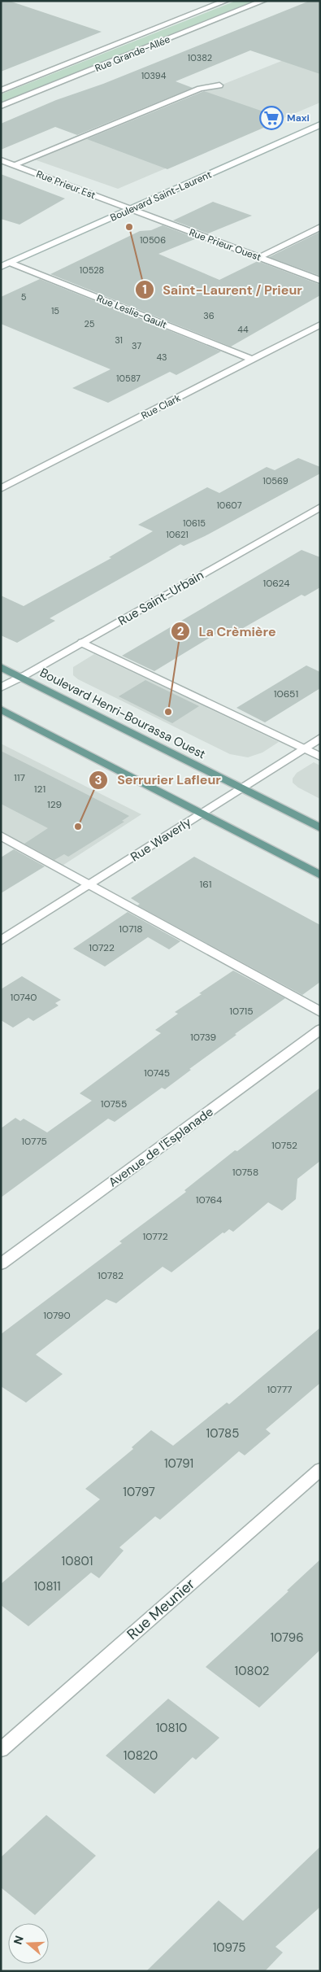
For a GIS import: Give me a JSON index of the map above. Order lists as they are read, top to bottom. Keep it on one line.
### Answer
{"streets":{"main road":["Boulevard Henri-Bourassa Ouest"],"street":["Rue Grande-Allée","Rue Prieur Est","Boulevard Saint-Laurent","Rue Prieur Ouest","Rue Leslie-Gault","Rue Clark","Rue Saint-Urbain","Rue Waverly","Avenue de l'Esplanade","Rue Meunier"]},"crossings":[["Rue Prieur Est","Boulevard Saint-Laurent"],["Rue Prieur Est","Rue Prieur Ouest"],["Boulevard Saint-Laurent","Rue Prieur Ouest"],["Boulevard Saint-Laurent","Rue Leslie-Gault"],["Rue Leslie-Gault","Rue Clark"],["Rue Saint-Urbain","Boulevard Henri-Bourassa Ouest"],["Boulevard Henri-Bourassa Ouest","Rue Waverly"]],"places":{"supermarket":["Maxi"],"other":["Saint-Laurent / Prieur","La Crèmière","Serrurier Lafleur"]},"house_numbers":["10382","10394","10506","10528","5","15","36","25","44","31","37","43","10587","10569","10607","10615","10621","10624","10651","117","121","129","161","10718","10722","10740","10715","10739","10745","10755","10775","10752","10758","10764","10772","10782","10790","10777","10785","10791","10797","10801","10811","10796","10802","10810","10820","10975"],"north":"left"}
